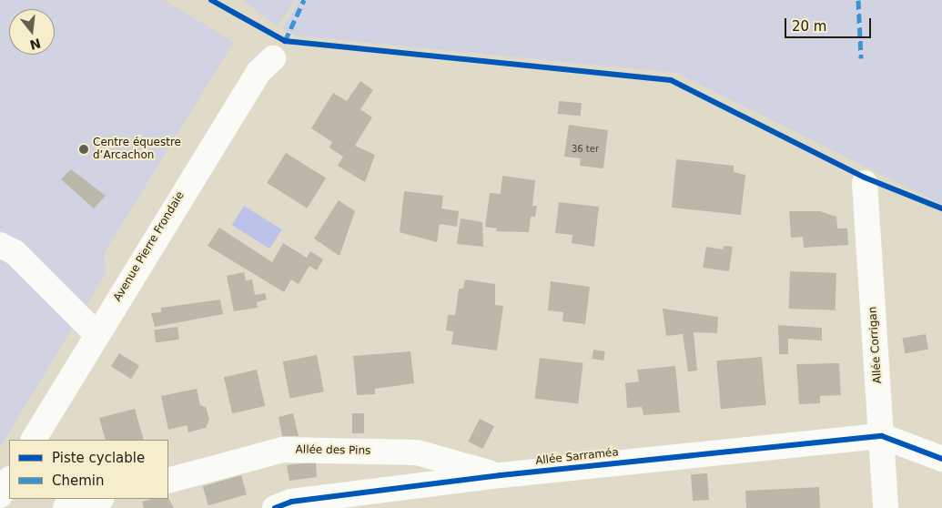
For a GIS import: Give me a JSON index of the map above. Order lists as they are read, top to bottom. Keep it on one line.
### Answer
{"streets":{"street":["Avenue Pierre Frondaie","Allée Corrigan","Allée des Pins","Allée Sarraméa"]},"crossings":[["Allée Corrigan","Allée Sarraméa"],["Allée des Pins","Allée Sarraméa"]],"places":["Centre équestre d’Arcachon"],"house_numbers":["36 ter"],"legend":["Piste cyclable","Chemin"],"scale_bar":"20 m","north":"bottom"}
